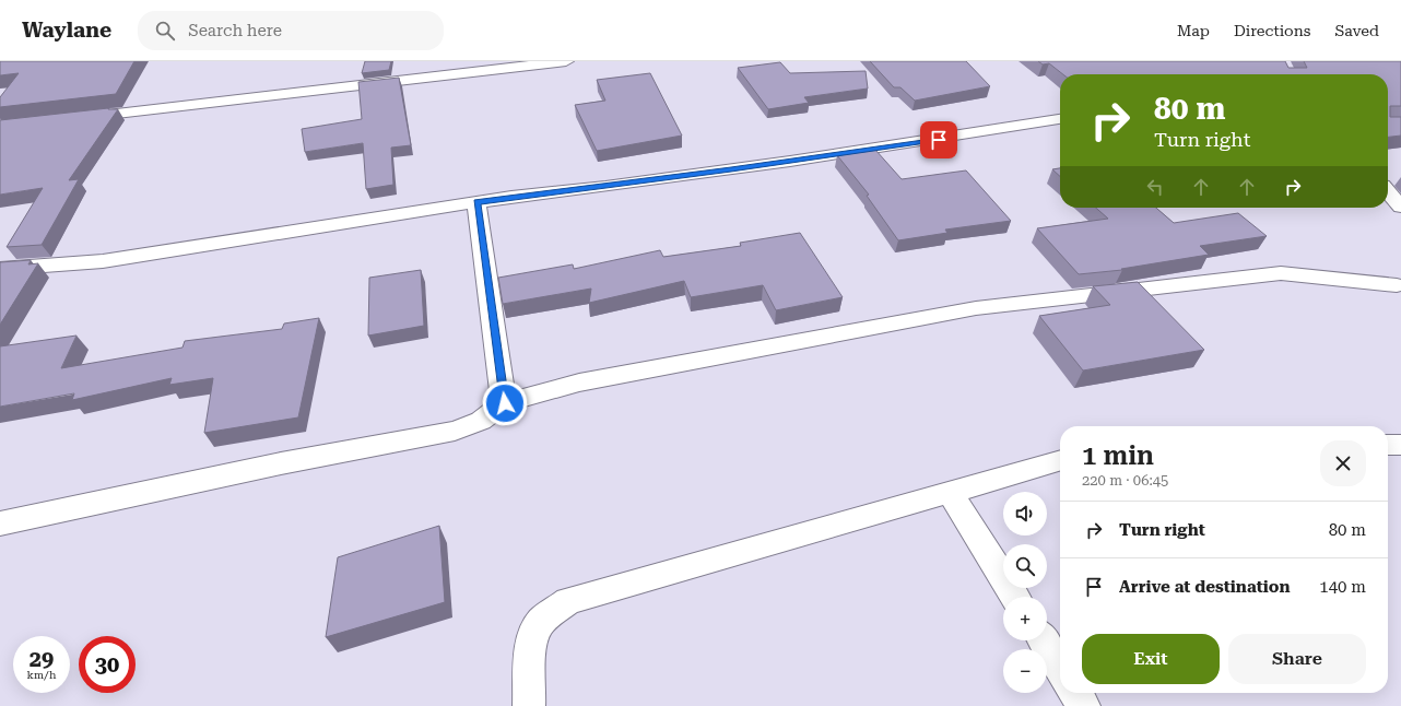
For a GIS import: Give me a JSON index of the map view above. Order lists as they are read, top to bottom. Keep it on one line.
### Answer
{"page":{"header":"Waylane","search":"Search here","nav":["Map","Directions","Saved"],"turn":["80 m","Turn right"],"heading":["1 min","220 m · 06:45"],"map_buttons":["+","−"],"list":[{"name":"Turn right","value":"80 m"},{"name":"Arrive at destination","value":"140 m"}],"buttons":["Exit","Share"],"speed":"29 km/h","limit":"30"}}
